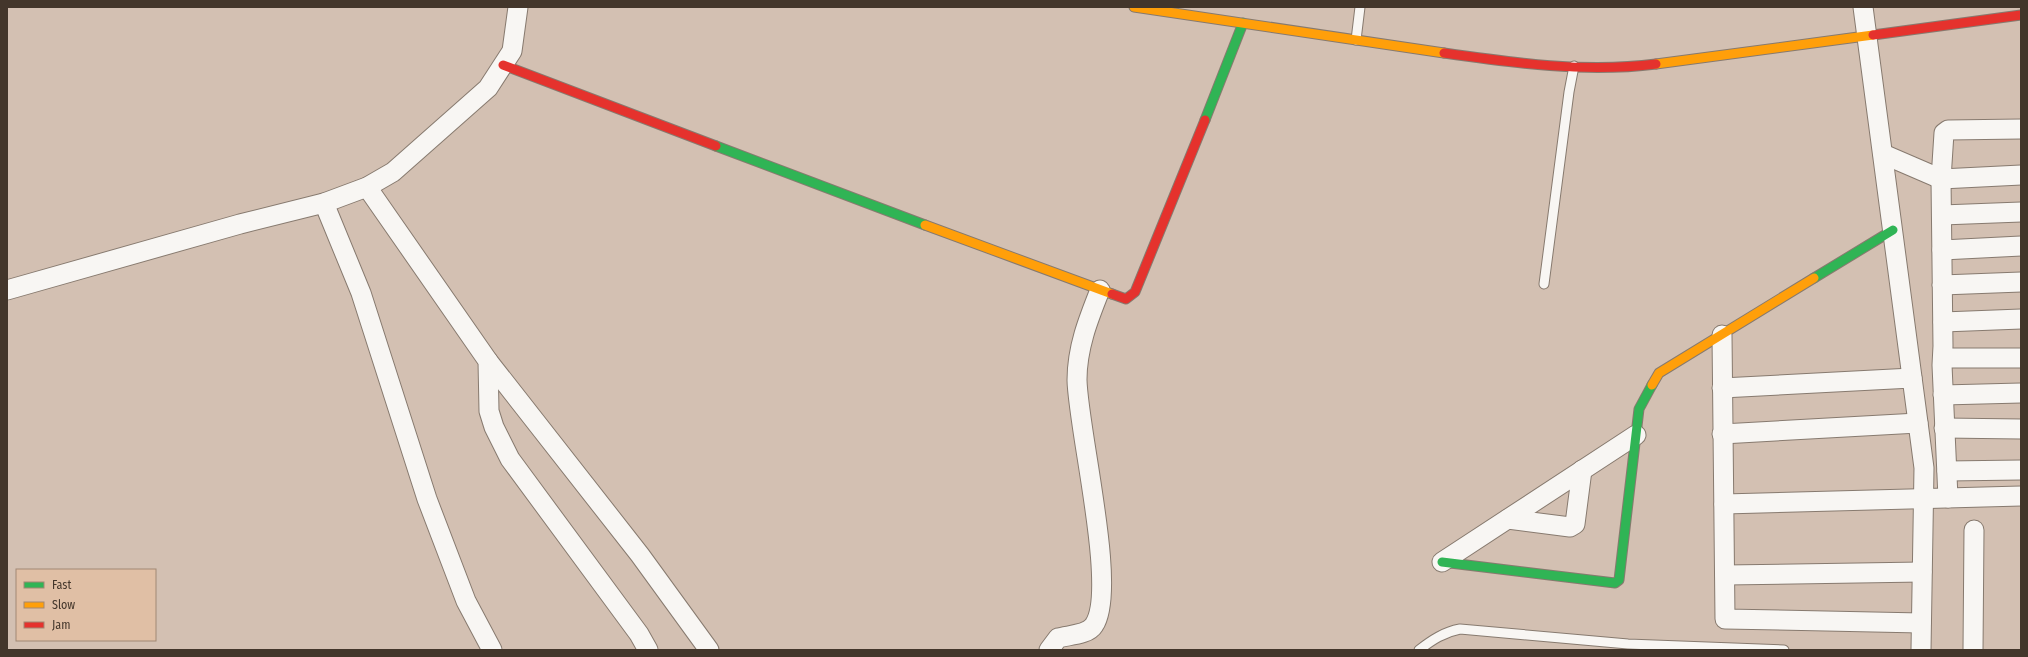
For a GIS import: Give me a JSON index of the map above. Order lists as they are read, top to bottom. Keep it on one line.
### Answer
{"legend":["Fast","Slow","Jam"]}
